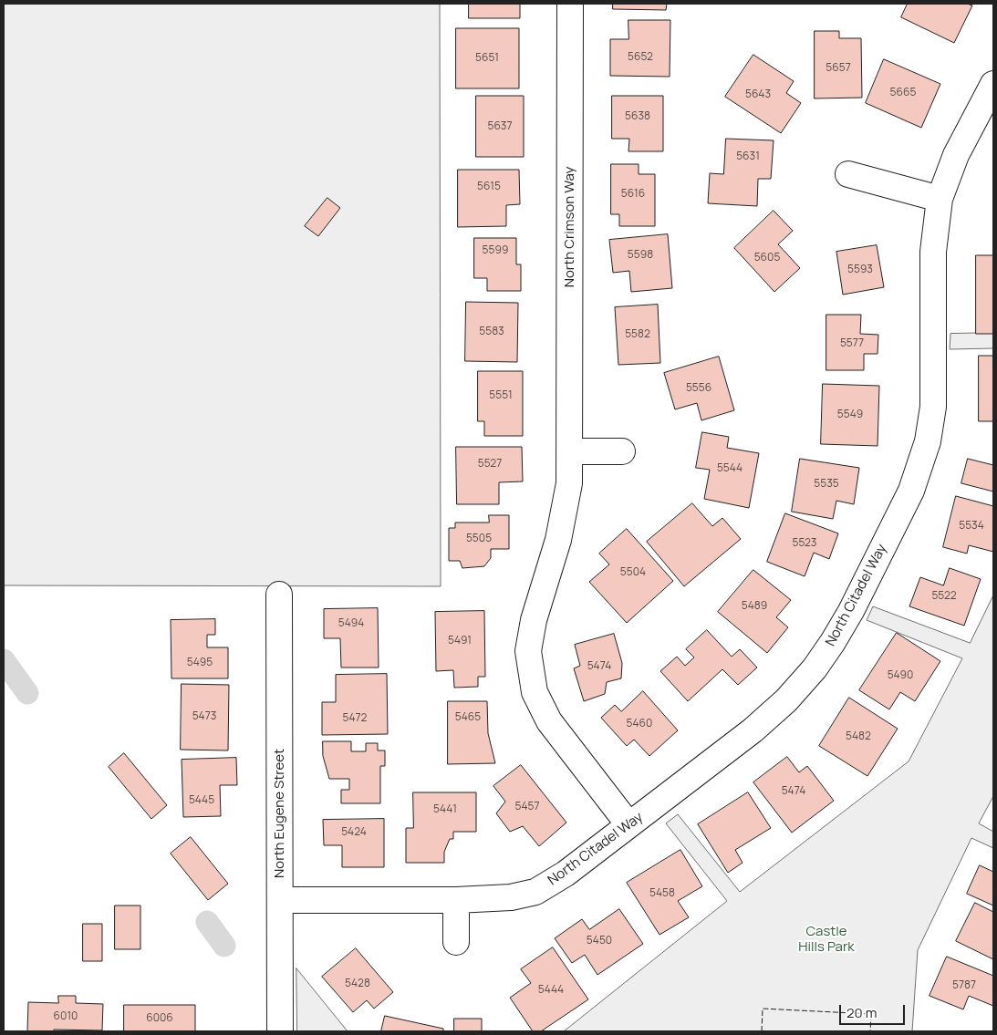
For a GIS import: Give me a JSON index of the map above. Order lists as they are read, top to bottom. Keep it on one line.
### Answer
{"streets":{"street":["North Crimson Way","North Citadel Way","North Eugene Street"]},"crossings":[["North Crimson Way","North Citadel Way"],["North Citadel Way","North Eugene Street"]],"parks":["Castle Hills Park"],"house_numbers":["5652","5651","5657","5665","5643","5638","5637","5631","5615","5616","5599","5598","5605","5593","5583","5582","5577","5556","5551","5549","5527","5544","5535","5534","5505","5523","5504","5522","5489","5494","5491","5495","5474","5490","5473","5465","5472","5460","5482","5474","5445","5457","5441","5424","5458","5450","5428","5787","5444","6010","6006"],"scale_bar":"20 m"}
